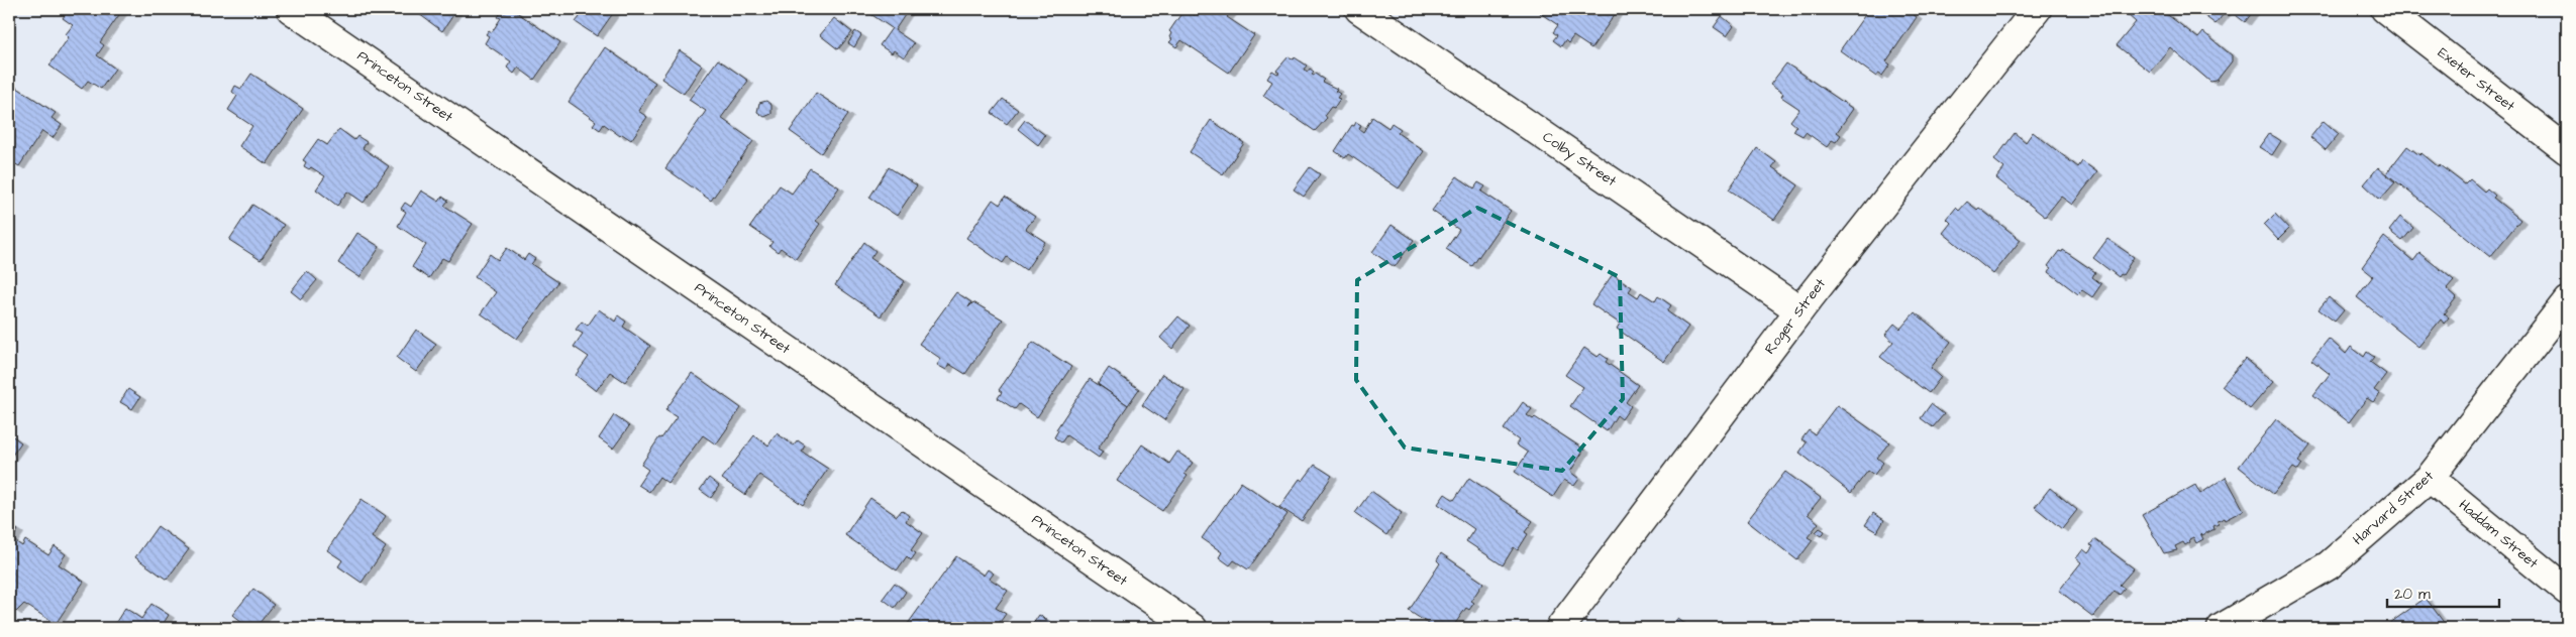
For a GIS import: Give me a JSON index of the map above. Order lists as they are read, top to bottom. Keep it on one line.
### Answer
{"streets":{"street":["Exeter Street","Princeton Street","Colby Street","Roger Street","Harvard Street","Haddam Street"]},"crossings":[["Colby Street","Roger Street"],["Harvard Street","Haddam Street"]],"scale_bar":"20 m"}
